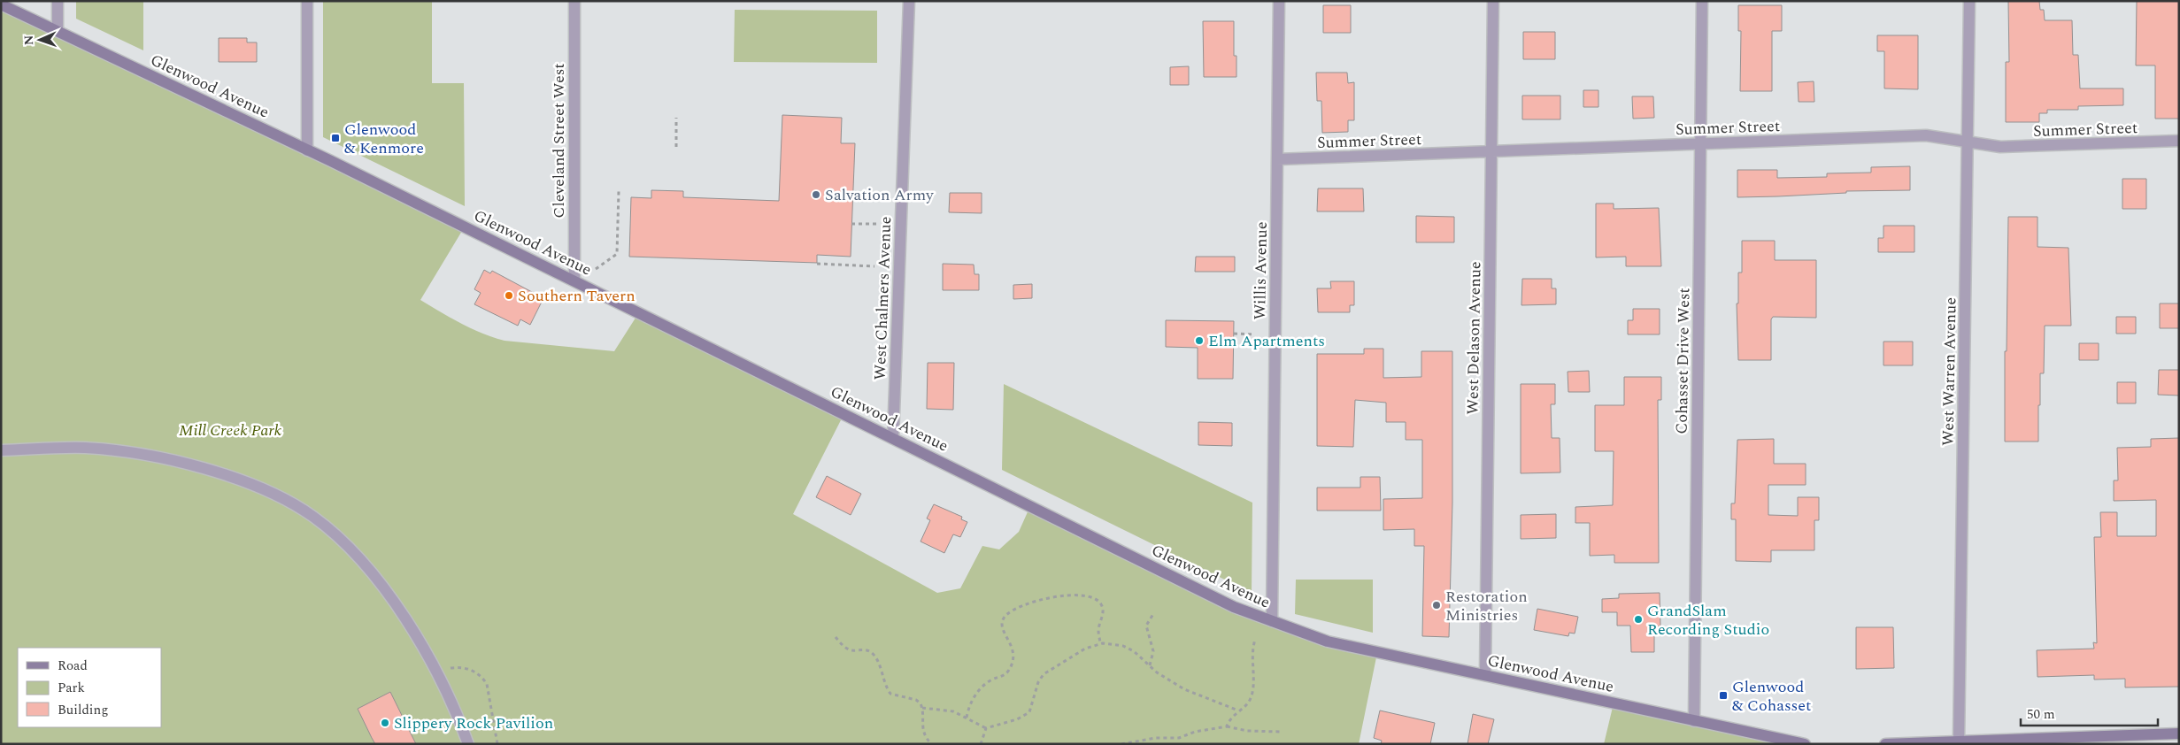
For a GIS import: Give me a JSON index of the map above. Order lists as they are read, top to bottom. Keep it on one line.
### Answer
{"streets":{"main road":["Glenwood Avenue"],"street":["Summer Street","Cleveland Street West","Willis Avenue","West Chalmers Avenue","West Delason Avenue","Cohasset Drive West","West Warren Avenue"]},"crossings":[["Glenwood Avenue","Cleveland Street West"],["Glenwood Avenue","Willis Avenue"],["Glenwood Avenue","West Chalmers Avenue"],["Glenwood Avenue","West Delason Avenue"],["Glenwood Avenue","Cohasset Drive West"],["Summer Street","Willis Avenue"],["Summer Street","West Delason Avenue"],["Summer Street","Cohasset Drive West"],["Summer Street","West Warren Avenue"]],"parks":["Mill Creek Park"],"places":{"transit":["Glenwood & Kenmore","Glenwood & Cohasset"],"other":["Salvation Army","Southern Tavern","Elm Apartments","Restoration Ministries","GrandSlam Recording Studio","Slippery Rock Pavilion"]},"legend":["Road","Park","Building"],"scale_bar":"50 m","north":"left"}
